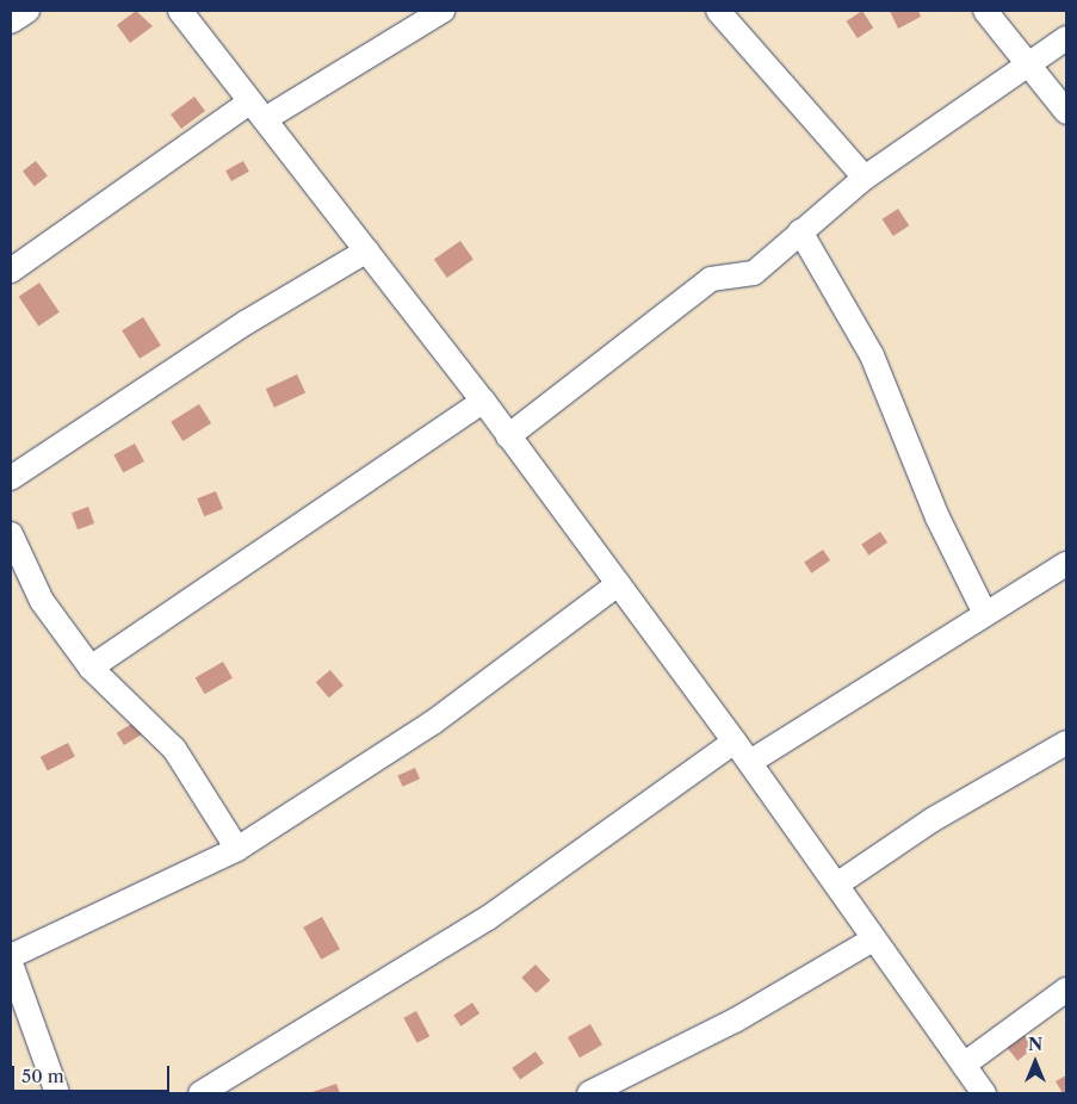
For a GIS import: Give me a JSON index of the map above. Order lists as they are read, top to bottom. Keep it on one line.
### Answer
{"scale_bar":"50 m","north":"top"}
